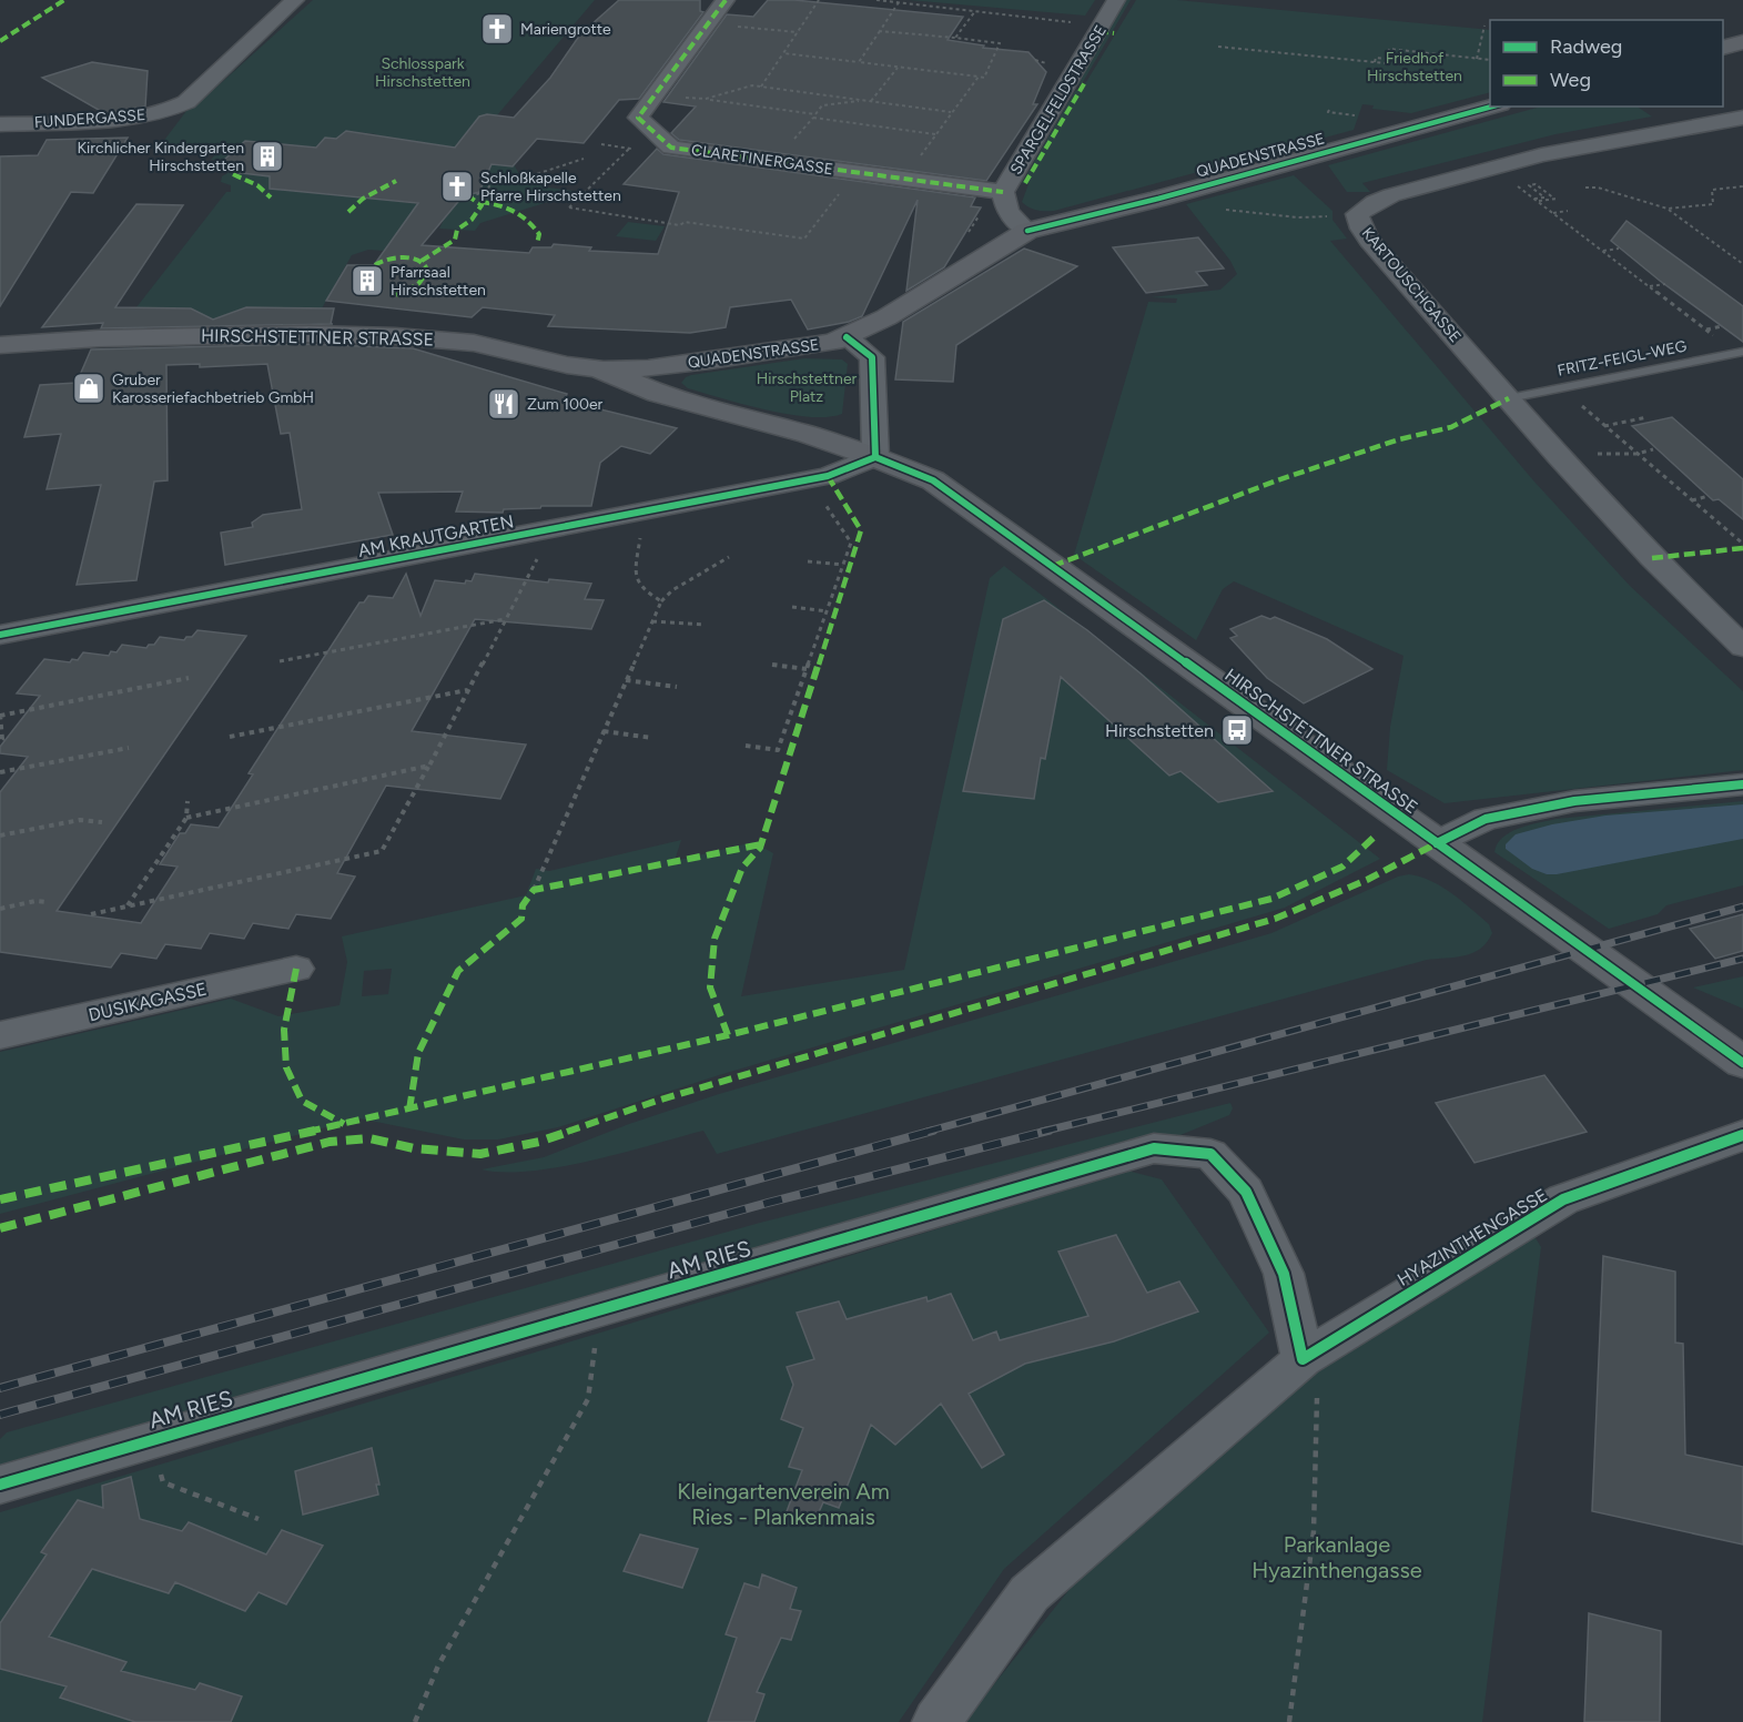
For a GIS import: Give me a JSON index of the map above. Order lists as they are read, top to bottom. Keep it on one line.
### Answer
{"streets":{"main road":["QUADENSTRASSE","HIRSCHSTETTNER STRASSE"],"street":["SPARGELFELDSTRASSE","FUNDERGASSE","CLARETINERGASSE","KARTOUSCHGASSE","AM KRAUTGARTEN","DUSIKAGASSE","HYAZINTHENGASSE","AM RIES"],"lane":["FRITZ-FEIGL-WEG"]},"crossings":[["SPARGELFELDSTRASSE","QUADENSTRASSE"],["SPARGELFELDSTRASSE","CLARETINERGASSE"],["QUADENSTRASSE","HIRSCHSTETTNER STRASSE"],["KARTOUSCHGASSE","FRITZ-FEIGL-WEG"],["HIRSCHSTETTNER STRASSE","AM KRAUTGARTEN"],["HYAZINTHENGASSE","AM RIES"]],"parks":["Friedhof Hirschstetten","Schlosspark Hirschstetten","Hirschstettner Platz","Kleingartenverein Am Ries - Plankenmais","Parkanlage Hyazinthengasse"],"places":{"church":["Mariengrotte","Schloßkapelle Pfarre Hirschstetten"],"building":["Kirchlicher Kindergarten Hirschstetten","Pfarrsaal Hirschstetten"],"shop":["Gruber Karosseriefachbetrieb GmbH"],"restaurant":["Zum 100er"],"bus stop":["Hirschstetten"]},"legend":["Radweg","Weg"]}
